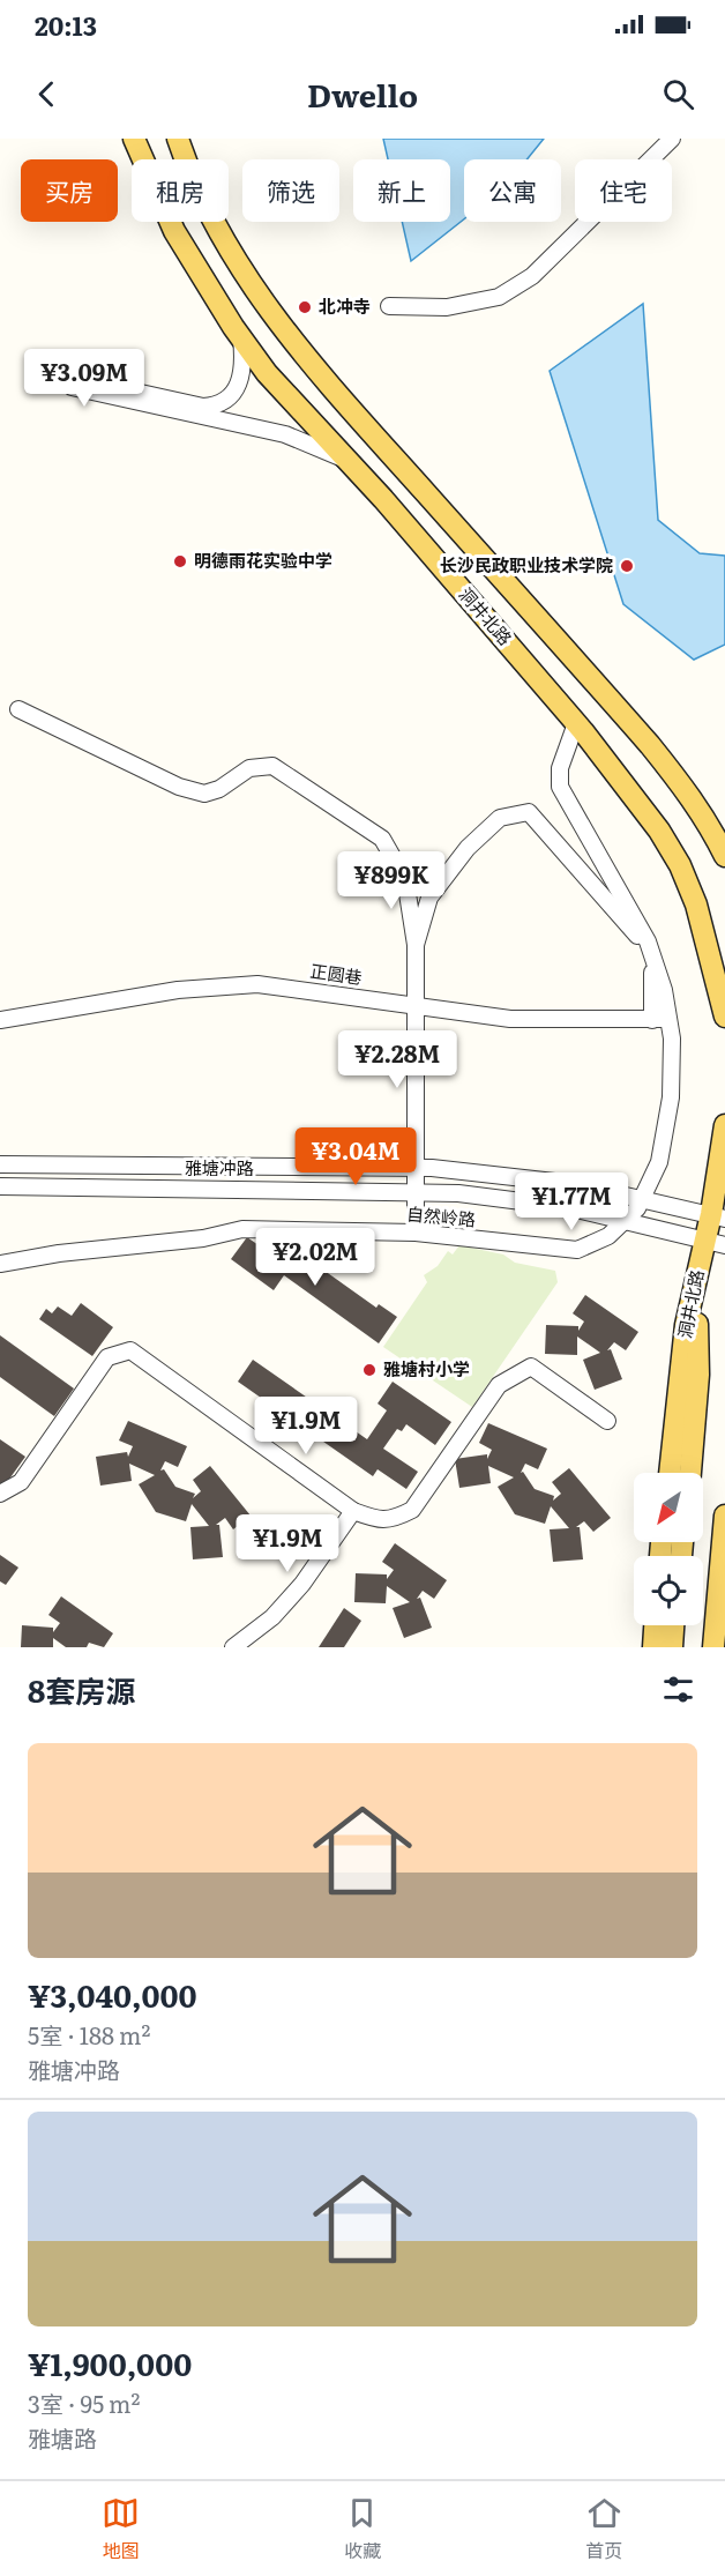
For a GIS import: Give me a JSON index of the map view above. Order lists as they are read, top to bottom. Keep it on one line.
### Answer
{"streets":{"main road":["洞井北路"],"street":["正圆巷","雅塘冲路","自然岭路"]},"crossings":[["洞井北路","雅塘冲路"],["洞井北路","自然岭路"],["正圆巷","自然岭路"],["雅塘冲路","自然岭路"]],"places":["北冲寺","明德雨花实验中学","长沙民政职业技术学院","雅塘村小学"],"north":"bottom left","page":{"status":"20:13","header":"Dwello","chip":["买房","租房","筛选","新上","公寓","住宅"],"price":["¥3.09M","¥899K","¥2.28M","¥3.04M","¥1.77M","¥2.02M","¥1.9M","¥1.9M"],"heading":"8套房源","list":[{"name":"¥3,040,000","note":"5室 · 188 m² · 雅塘冲路"},{"name":"¥1,900,000","note":"3室 · 95 m² · 雅塘路"}],"tabs":["地图","收藏","首页"]}}
